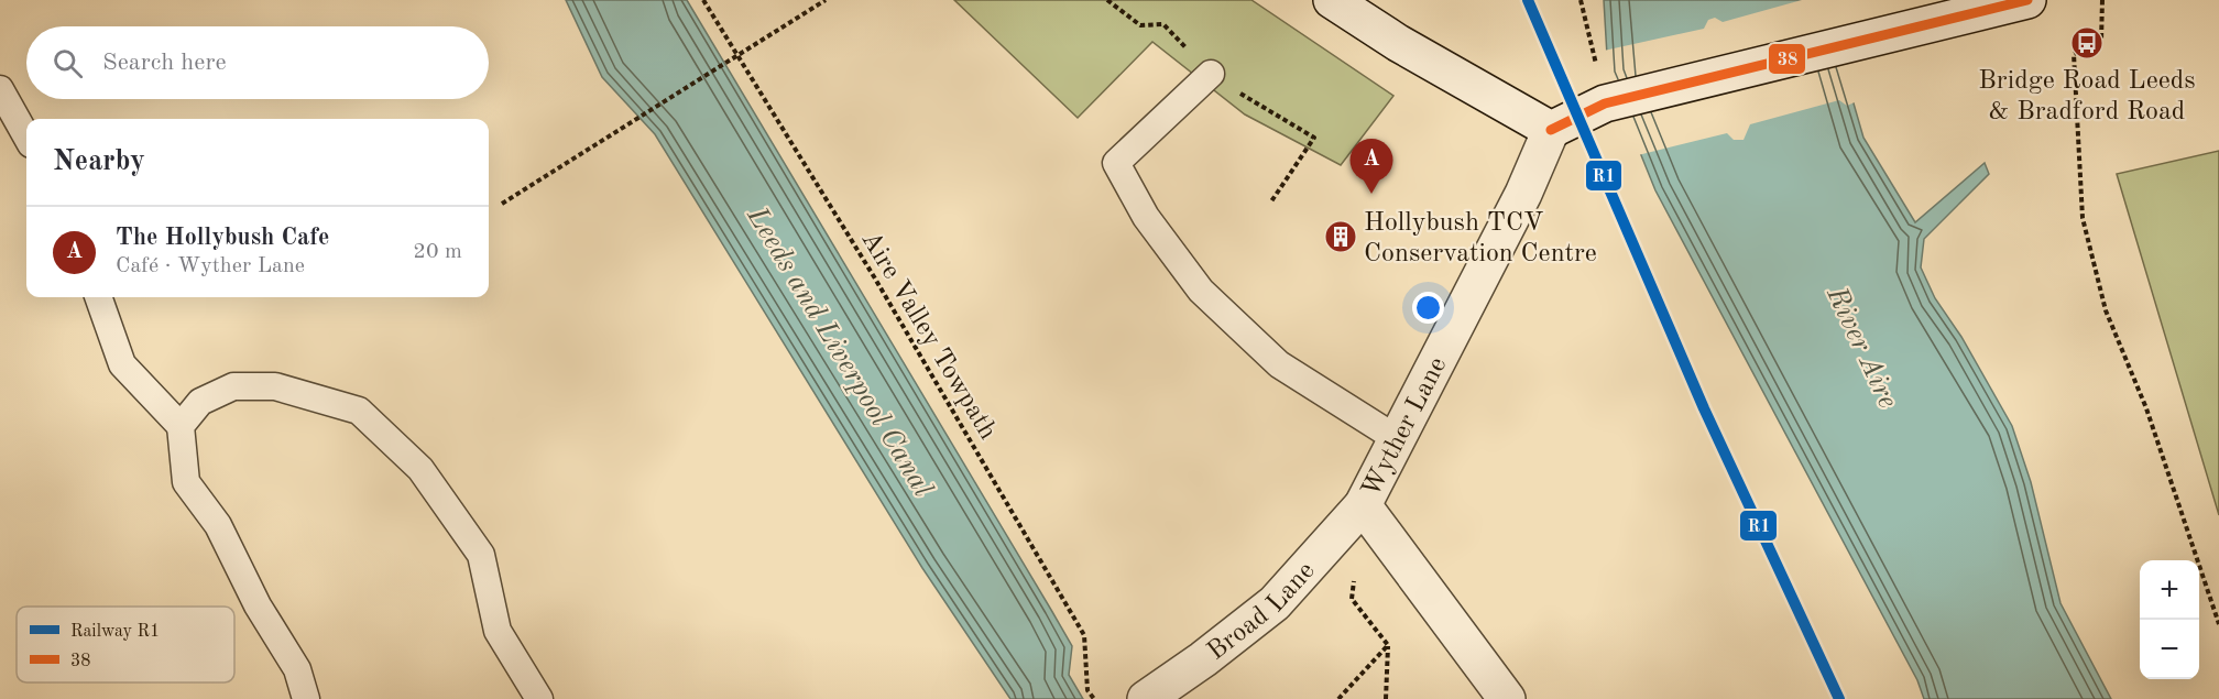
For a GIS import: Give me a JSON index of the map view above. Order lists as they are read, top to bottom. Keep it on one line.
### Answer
{"streets":{"street":["Wyther Lane","Broad Lane"],"path":["Aire Valley Towpath"]},"crossings":[["Wyther Lane","Broad Lane"]],"water":["River Aire","Leeds and Liverpool Canal"],"places":{"bus stop":["Bridge Road Leeds & Bradford Road"],"building":["Hollybush TCV Conservation Centre"]},"lines":["rail line R1","transit line 38"],"legend":["Railway R1","38"],"page":{"search":"Search here","heading":"Nearby","pins":"A","list":[{"mark":"A","name":"The Hollybush Cafe","note":"Café · Wyther Lane","value":"20 m"}],"map_buttons":["+","−"]}}
